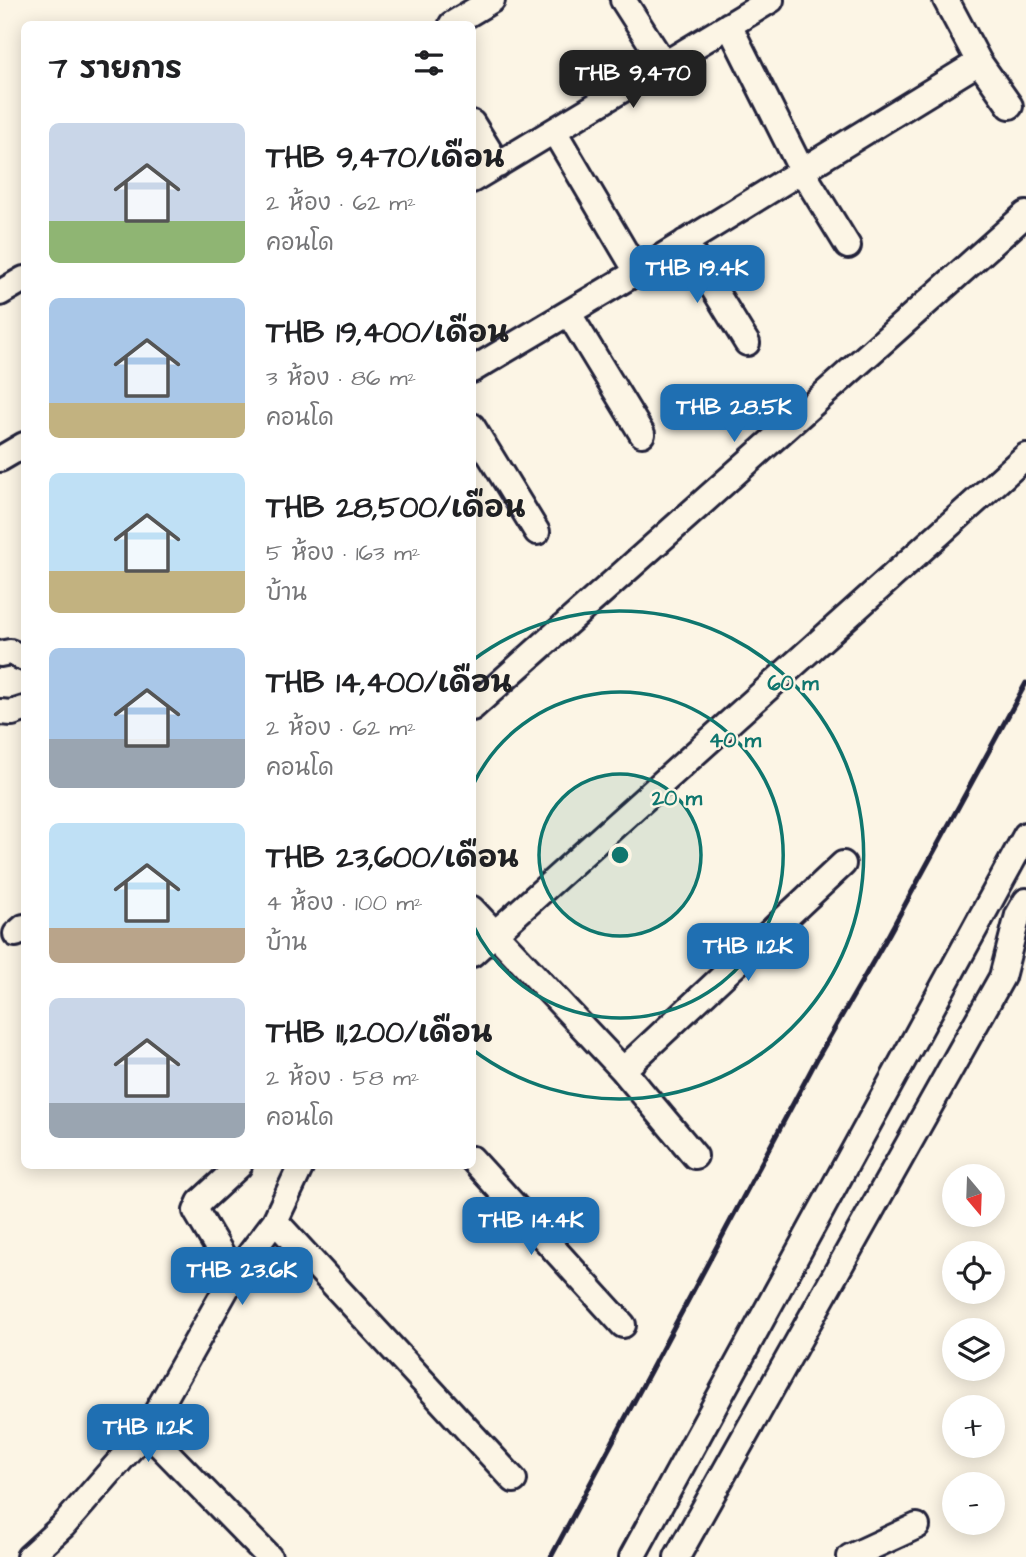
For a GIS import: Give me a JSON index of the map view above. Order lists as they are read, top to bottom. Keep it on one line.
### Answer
{"north":"bottom","page":{"heading":"7 รายการ","price":["THB 9,470","THB 19.4K","THB 28.5K","THB 11.2K","THB 14.4K","THB 23.6K","THB 11.2K"],"list":[{"name":"THB 9,470/เดือน","note":"2 ห้อง · 62 m² · คอนโด"},{"name":"THB 19,400/เดือน","note":"3 ห้อง · 86 m² · คอนโด"},{"name":"THB 28,500/เดือน","note":"5 ห้อง · 163 m² · บ้าน"},{"name":"THB 14,400/เดือน","note":"2 ห้อง · 62 m² · คอนโด"},{"name":"THB 23,600/เดือน","note":"4 ห้อง · 100 m² · บ้าน"},{"name":"THB 11,200/เดือน","note":"2 ห้อง · 58 m² · คอนโด"}],"map_buttons":["+","−"]},"rings":["60 m","40 m","20 m"]}
